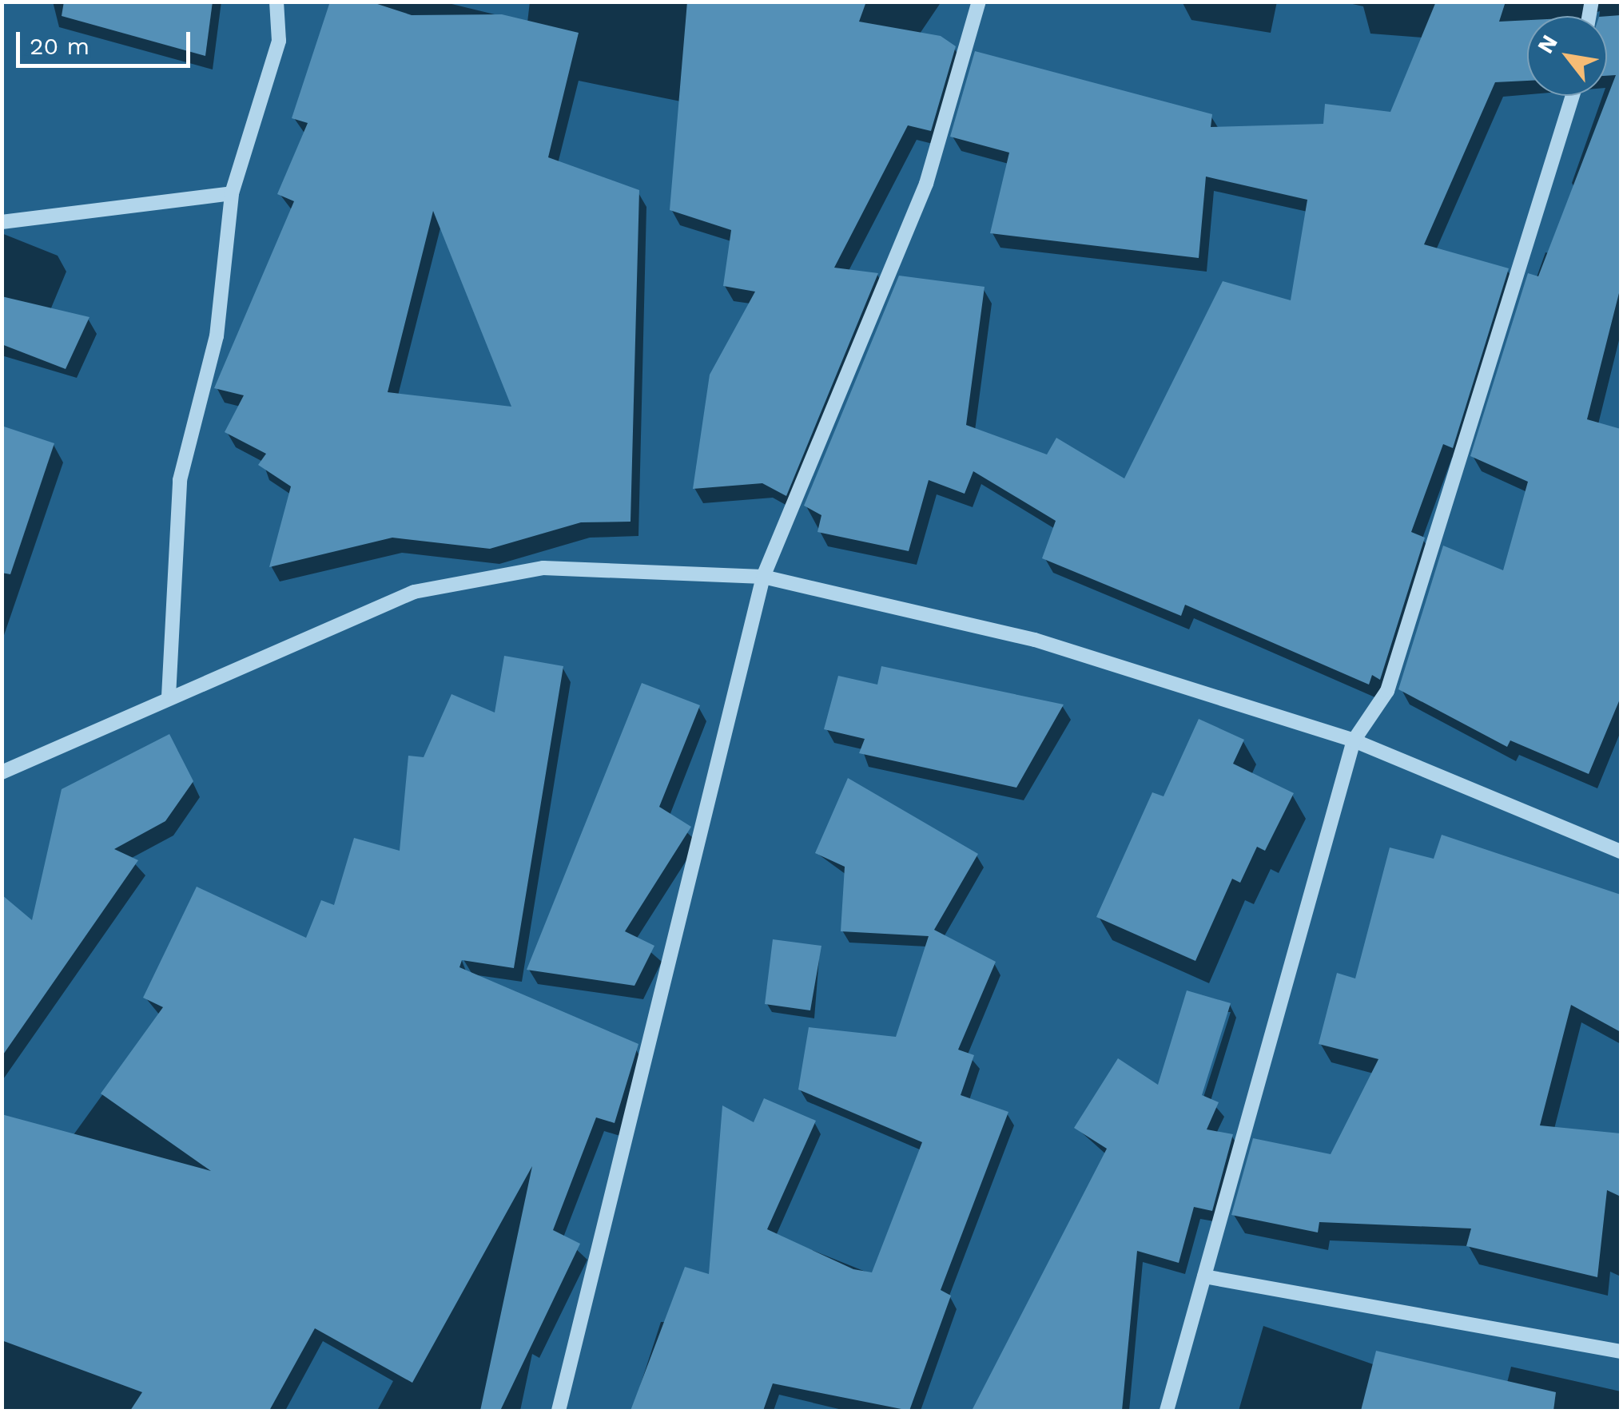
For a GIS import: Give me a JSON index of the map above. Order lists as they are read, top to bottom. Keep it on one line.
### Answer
{"scale_bar":"20 m","north":"top left"}
